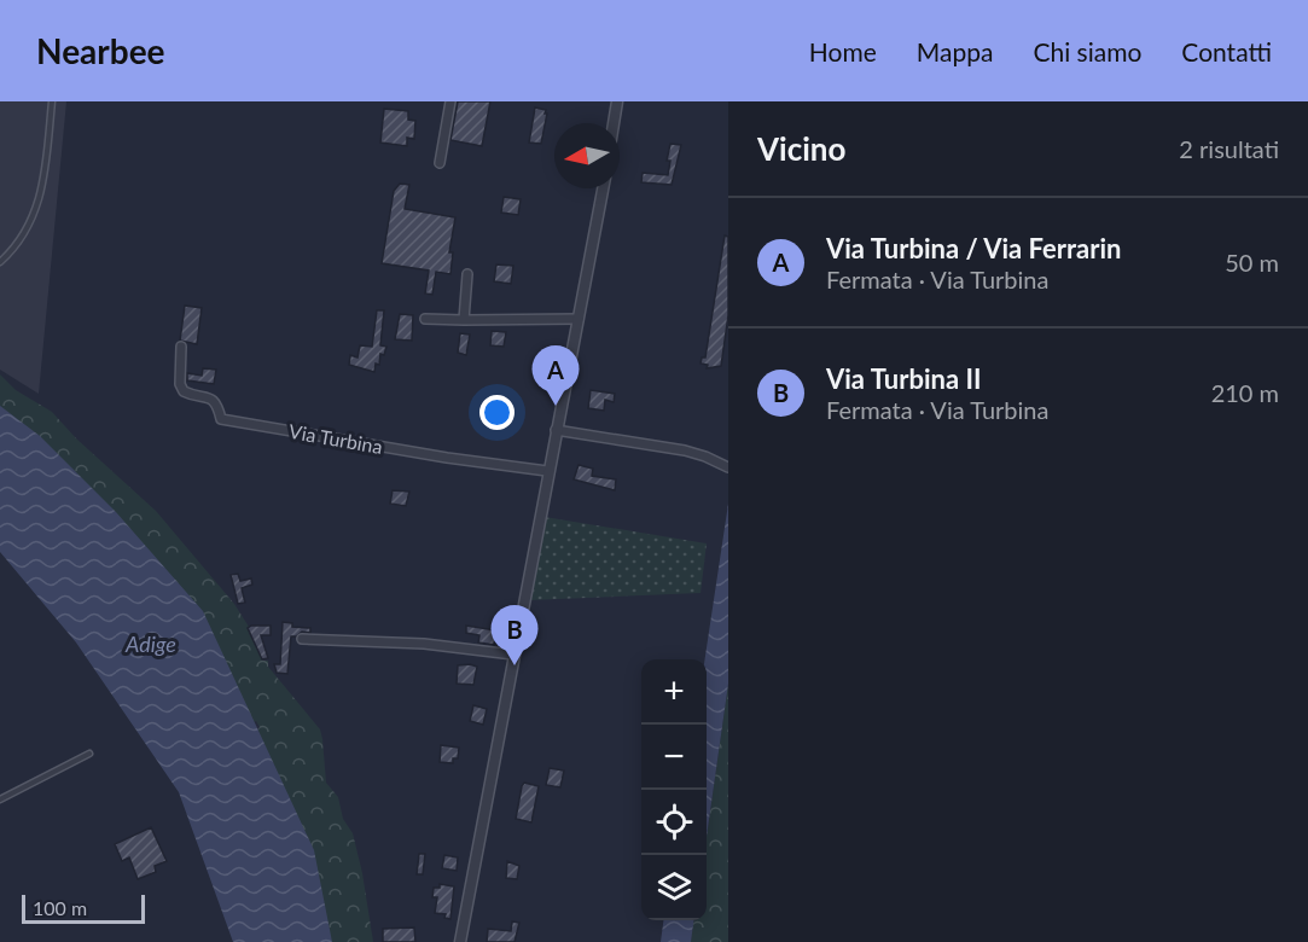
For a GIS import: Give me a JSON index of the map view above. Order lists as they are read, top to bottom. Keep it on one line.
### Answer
{"streets":{"street":["Via Turbina"]},"water":["Adige"],"scale_bar":"100 m","north":"left","page":{"header":"Nearbee","nav":["Home","Mappa","Chi siamo","Contatti"],"heading":["Vicino","2 risultati"],"list":[{"mark":"A","name":"Via Turbina / Via Ferrarin","note":"Fermata · Via Turbina","value":"50 m"},{"mark":"B","name":"Via Turbina II","note":"Fermata · Via Turbina","value":"210 m"}],"pins":["A","B"],"map_buttons":["+","−"],"scale":"100 m"}}
